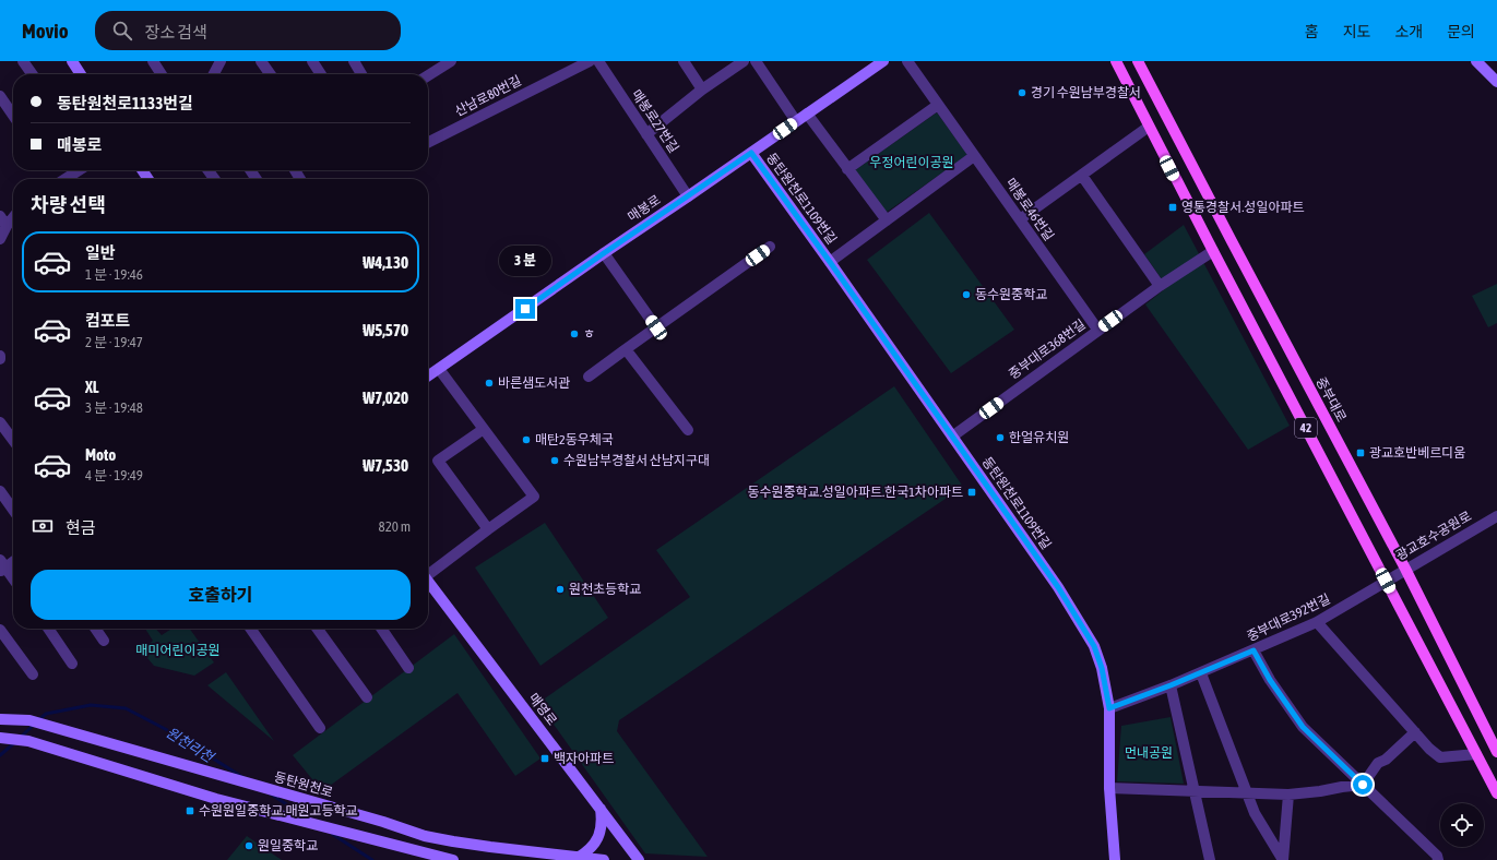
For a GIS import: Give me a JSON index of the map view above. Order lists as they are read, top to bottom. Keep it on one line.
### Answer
{"streets":{"main road":["중부대로","42"],"street":["산남로80번길","매봉로27번길","동탄원천로1109번길","매봉로","매봉로46번길","중부대로368번길","광교호수공원로","중부대로392번길","매영로","동탄원천로"]},"crossings":[["매봉로27번길","매봉로"],["동탄원천로1109번길","매봉로"],["동탄원천로1109번길","매봉로46번길"],["동탄원천로1109번길","중부대로368번길"],["동탄원천로1109번길","중부대로392번길"],["매봉로","매영로"],["매봉로46번길","중부대로368번길"],["중부대로368번길","42"],["중부대로","광교호수공원로"],["42","광교호수공원로"],["42","중부대로392번길"],["광교호수공원로","중부대로392번길"]],"water":["원천리천"],"parks":["우정어린이공원","매미어린이공원","먼내공원"],"places":{"other":["경기 수원남부경찰서","동수원중학교","ㅎ","바른샘도서관","한얼유치원","매탄2동우체국","수원남부경찰서 산남지구대","원천초등학교","원일중학교"],"transit":["영통경찰서.성일아파트","광교호반베르디움","동수원중학교.성일아파트.한국1차아파트","백자아파트","수원원일중학교.매원고등학교"]},"page":{"header":"Movio","search":"장소 검색","nav":["홈","지도","소개","문의"],"banner":["동탄원천로1133번길","매봉로"],"heading":"차량 선택","list":[{"name":"일반","note":"1 분 · 19:46","value":"₩4,130"},{"name":"컴포트","note":"2 분 · 19:47","value":"₩5,570"},{"name":"XL","note":"3 분 · 19:48","value":"₩7,020"},{"name":"Moto","note":"4 분 · 19:49","value":"₩7,530"}],"bubble":"3 분","pay":["현금","820 m"],"buttons":"호출하기"}}
